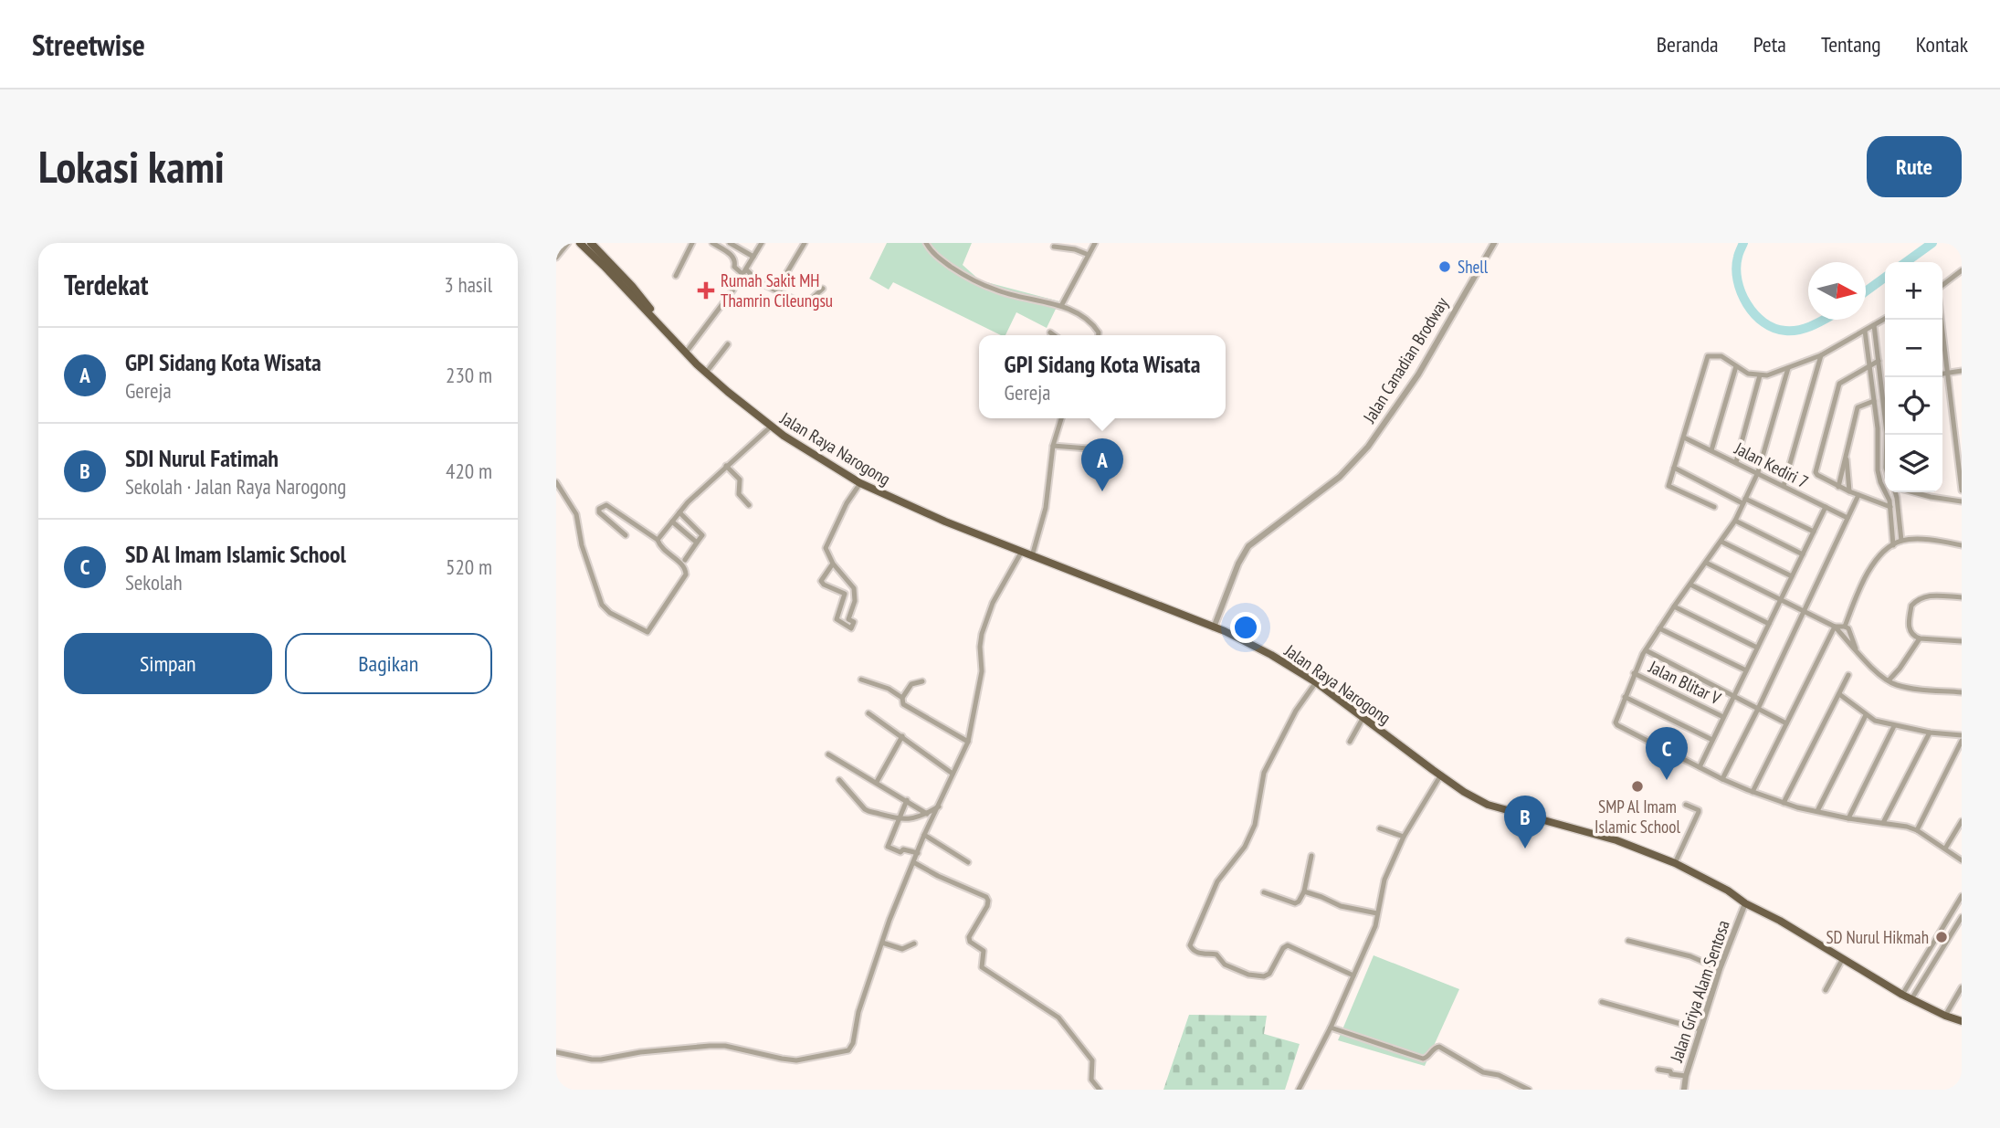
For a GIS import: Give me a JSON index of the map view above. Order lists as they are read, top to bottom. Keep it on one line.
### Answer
{"streets":{"main road":["Jalan Raya Narogong"],"street":["Jalan Canadian Brodway","Jalan Kediri 7","Jalan Blitar V","Jalan Griya Alam Sentosa"]},"crossings":[["Jalan Canadian Brodway","Jalan Raya Narogong"],["Jalan Raya Narogong","Jalan Griya Alam Sentosa"]],"places":{"other":["Shell","SMP Al Imam Islamic School","SD Nurul Hikmah"],"health":["Rumah Sakit MH Thamrin Cileungsu"]},"north":"right","page":{"header":"Streetwise","nav":["Beranda","Peta","Tentang","Kontak"],"buttons":["Rute",["Simpan","Bagikan"]],"title":"Lokasi kami","heading":["Terdekat","3 hasil"],"map_buttons":["+","−"],"list":[{"mark":"A","name":"GPI Sidang Kota Wisata","note":"Gereja","value":"230 m"},{"mark":"B","name":"SDI Nurul Fatimah","note":"Sekolah · Jalan Raya Narogong","value":"420 m"},{"mark":"C","name":"SD Al Imam Islamic School","note":"Sekolah","value":"520 m"}],"popup":["GPI Sidang Kota Wisata","Gereja"],"pins":["A","C","B"]}}
